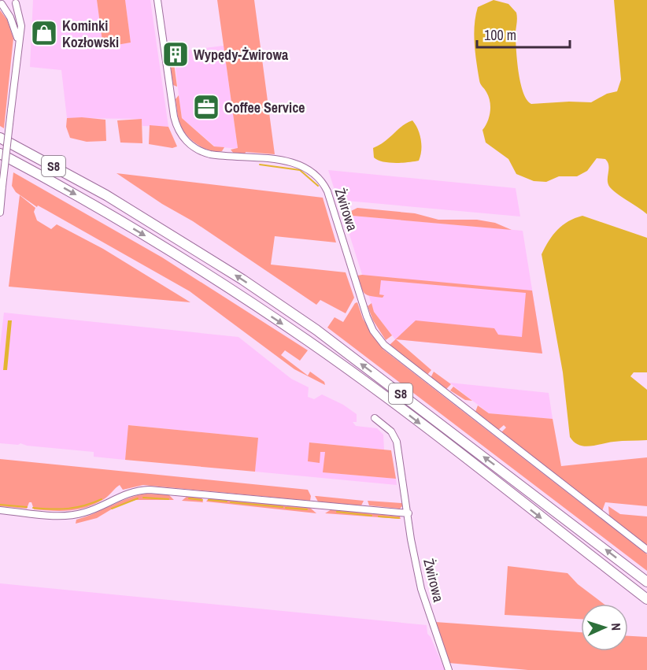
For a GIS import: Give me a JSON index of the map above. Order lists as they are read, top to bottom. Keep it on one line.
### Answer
{"streets":{"highway":["S8"],"street":["Żwirowa"]},"places":{"shop":["Kominki Kozłowski"],"building":["Wypędy-Żwirowa"],"office":["Coffee Service"]},"scale_bar":"100 m","north":"right"}
